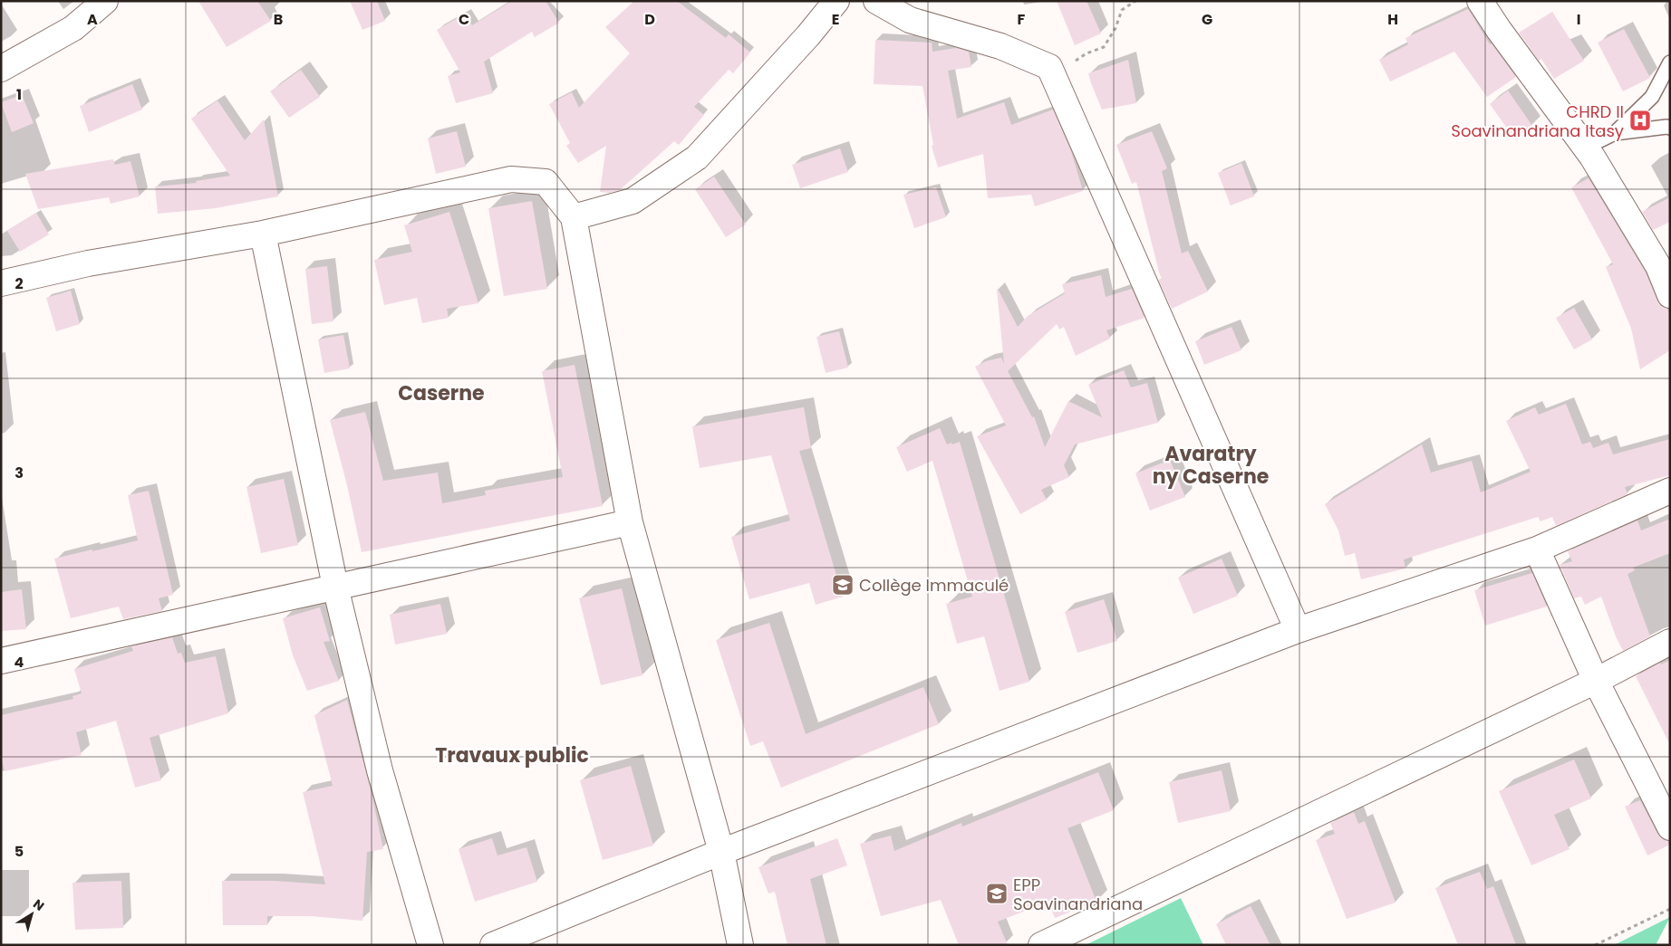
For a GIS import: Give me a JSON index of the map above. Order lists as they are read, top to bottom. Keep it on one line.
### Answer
{"districts":["Caserne","Avaratry ny Caserne","Travaux public"],"places":{"hospital":["CHRD II Soavinandriana Itasy"],"school or university":["Collège Immaculé","EPP Soavinandriana"]},"north":"top right","grid":{"columns":["A","B","C","D","E","F","G","H","I"],"rows":["1","2","3","4","5"]}}
